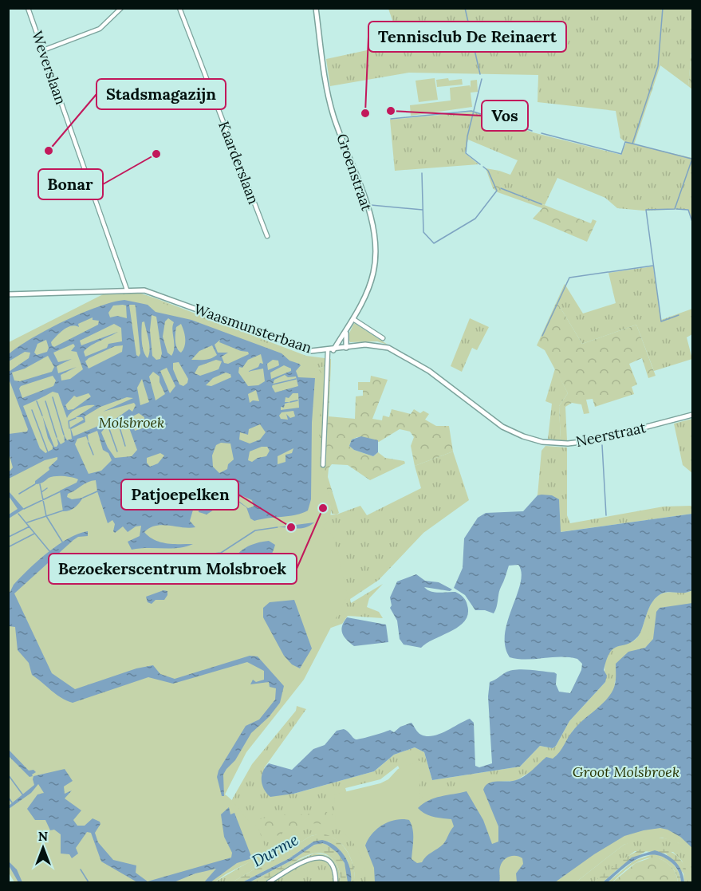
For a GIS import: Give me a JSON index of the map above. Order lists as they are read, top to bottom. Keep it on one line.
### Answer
{"streets":{"street":["Weverslaan","Kaarderslaan","Groenstraat","Waasmunsterbaan","Neerstraat"]},"crossings":[["Weverslaan","Waasmunsterbaan"],["Groenstraat","Waasmunsterbaan"],["Waasmunsterbaan","Neerstraat"]],"water":["Durme"],"parks":["Molsbroek","Groot Molsbroek"],"places":["Vos","Tennisclub De Reinaert","Stadsmagazijn","Bonar","Bezoekerscentrum Molsbroek","Patjoepelken"],"north":"top"}
